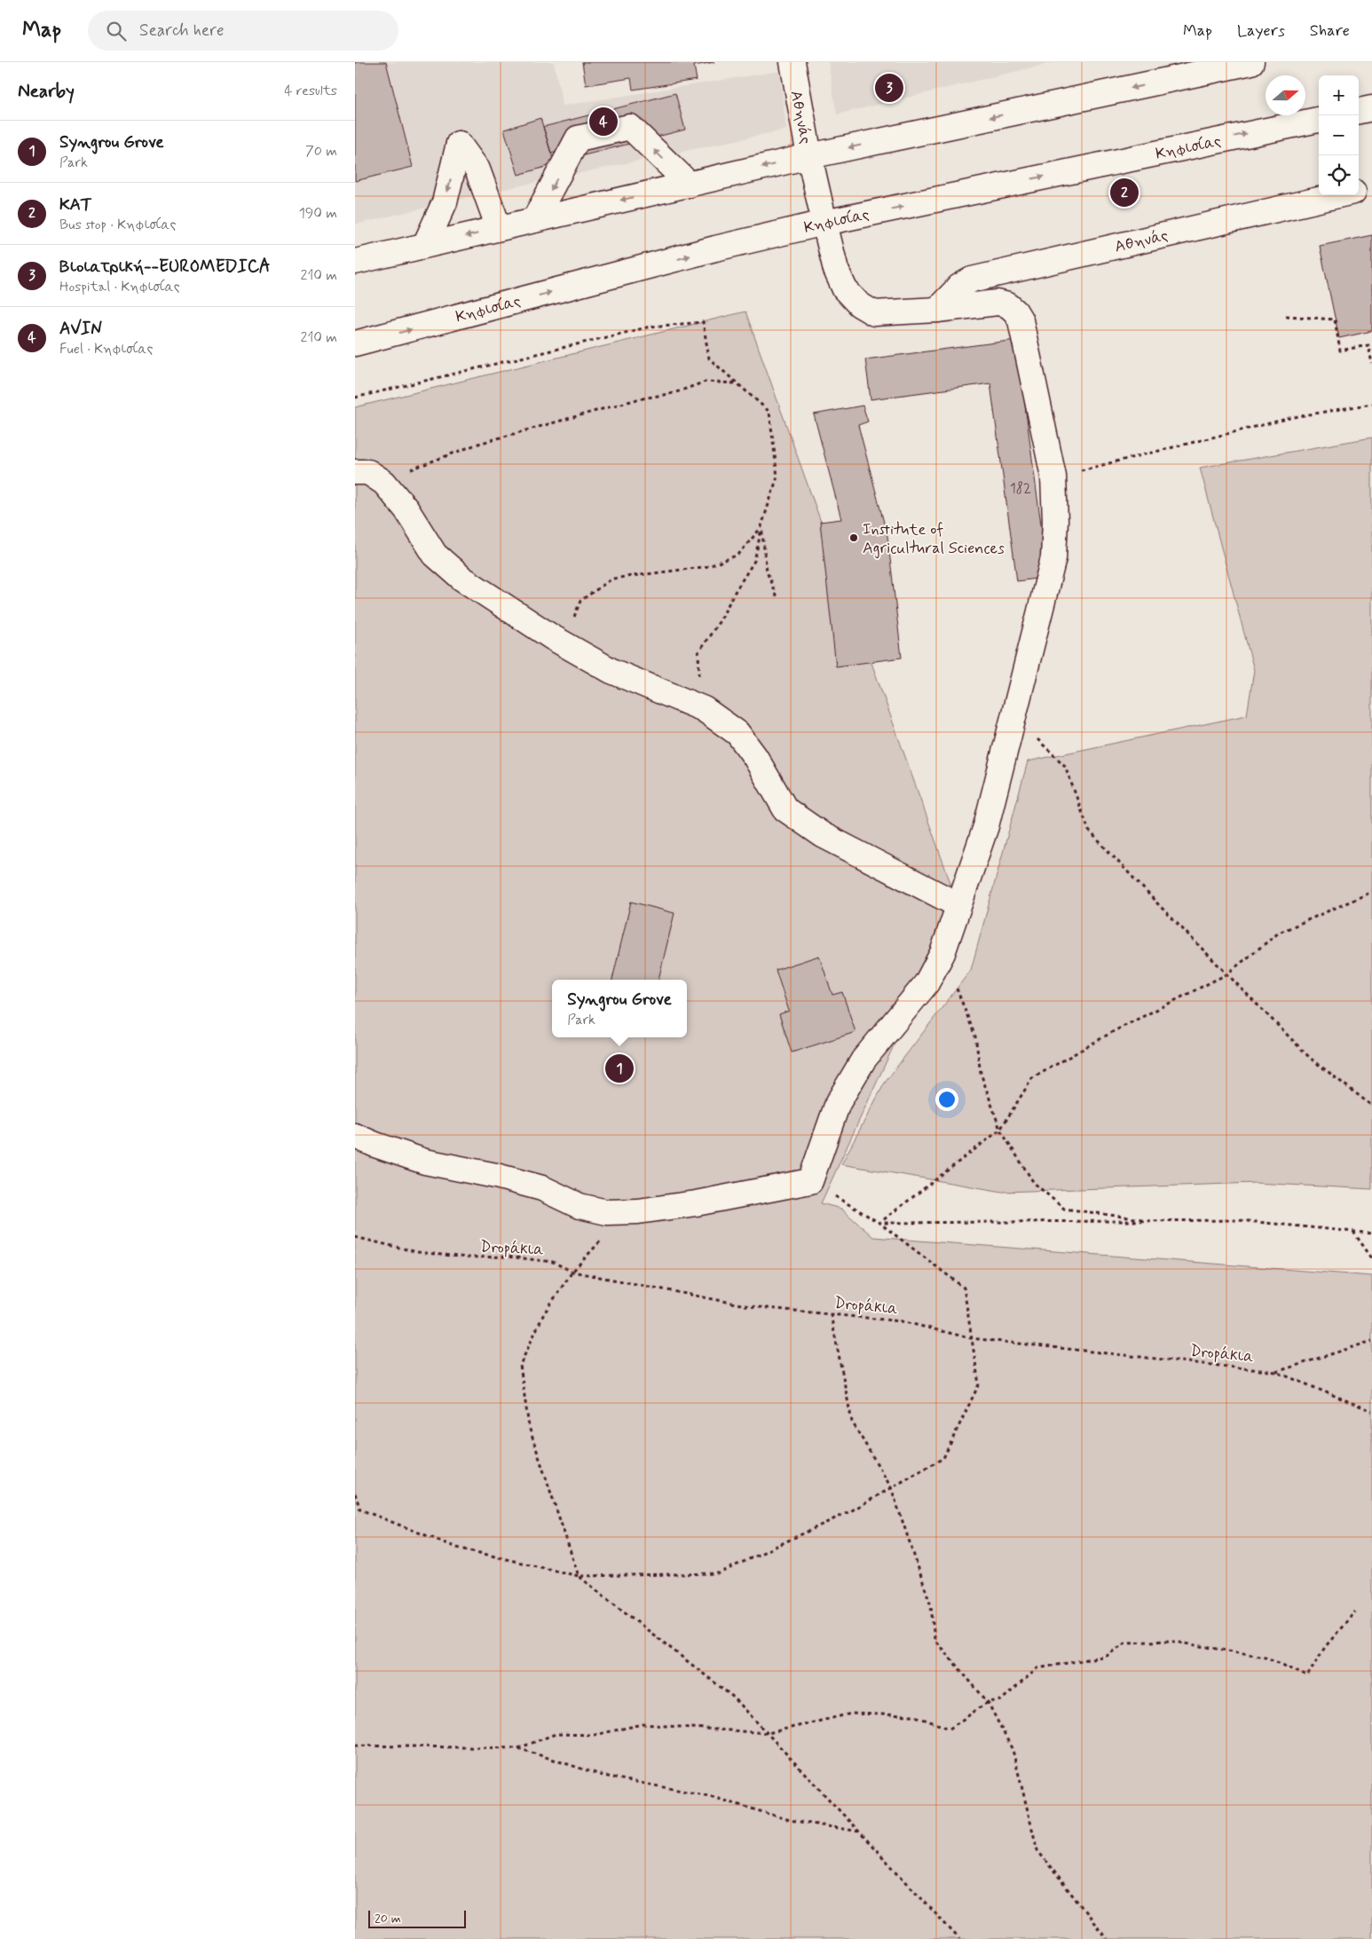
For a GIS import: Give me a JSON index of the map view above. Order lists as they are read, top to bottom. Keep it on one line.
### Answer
{"streets":{"main road":["Αθηνάς","Κηφισίας"],"path":["Dropάκια"]},"crossings":[["Αθηνάς","Κηφισίας"]],"places":["Institute of Agricultural Sciences"],"house_numbers":["182"],"scale_bar":"20 m","north":"right","page":{"header":"Map","search":"Search here","nav":["Map","Layers","Share"],"heading":["Nearby","4 results"],"pins":["3","4","2","1"],"map_buttons":["+","−"],"list":[{"mark":"1","name":"Syngrou Grove","note":"Park","value":"70 m"},{"mark":"2","name":"ΚΑΤ","note":"Bus stop · Κηφισίας","value":"190 m"},{"mark":"3","name":"Βιοιατρική--EUROMEDICA","note":"Hospital · Κηφισίας","value":"210 m"},{"mark":"4","name":"AVIN","note":"Fuel · Κηφισίας","value":"210 m"}],"popup":["Syngrou Grove","Park"],"scale":"20 m"}}
